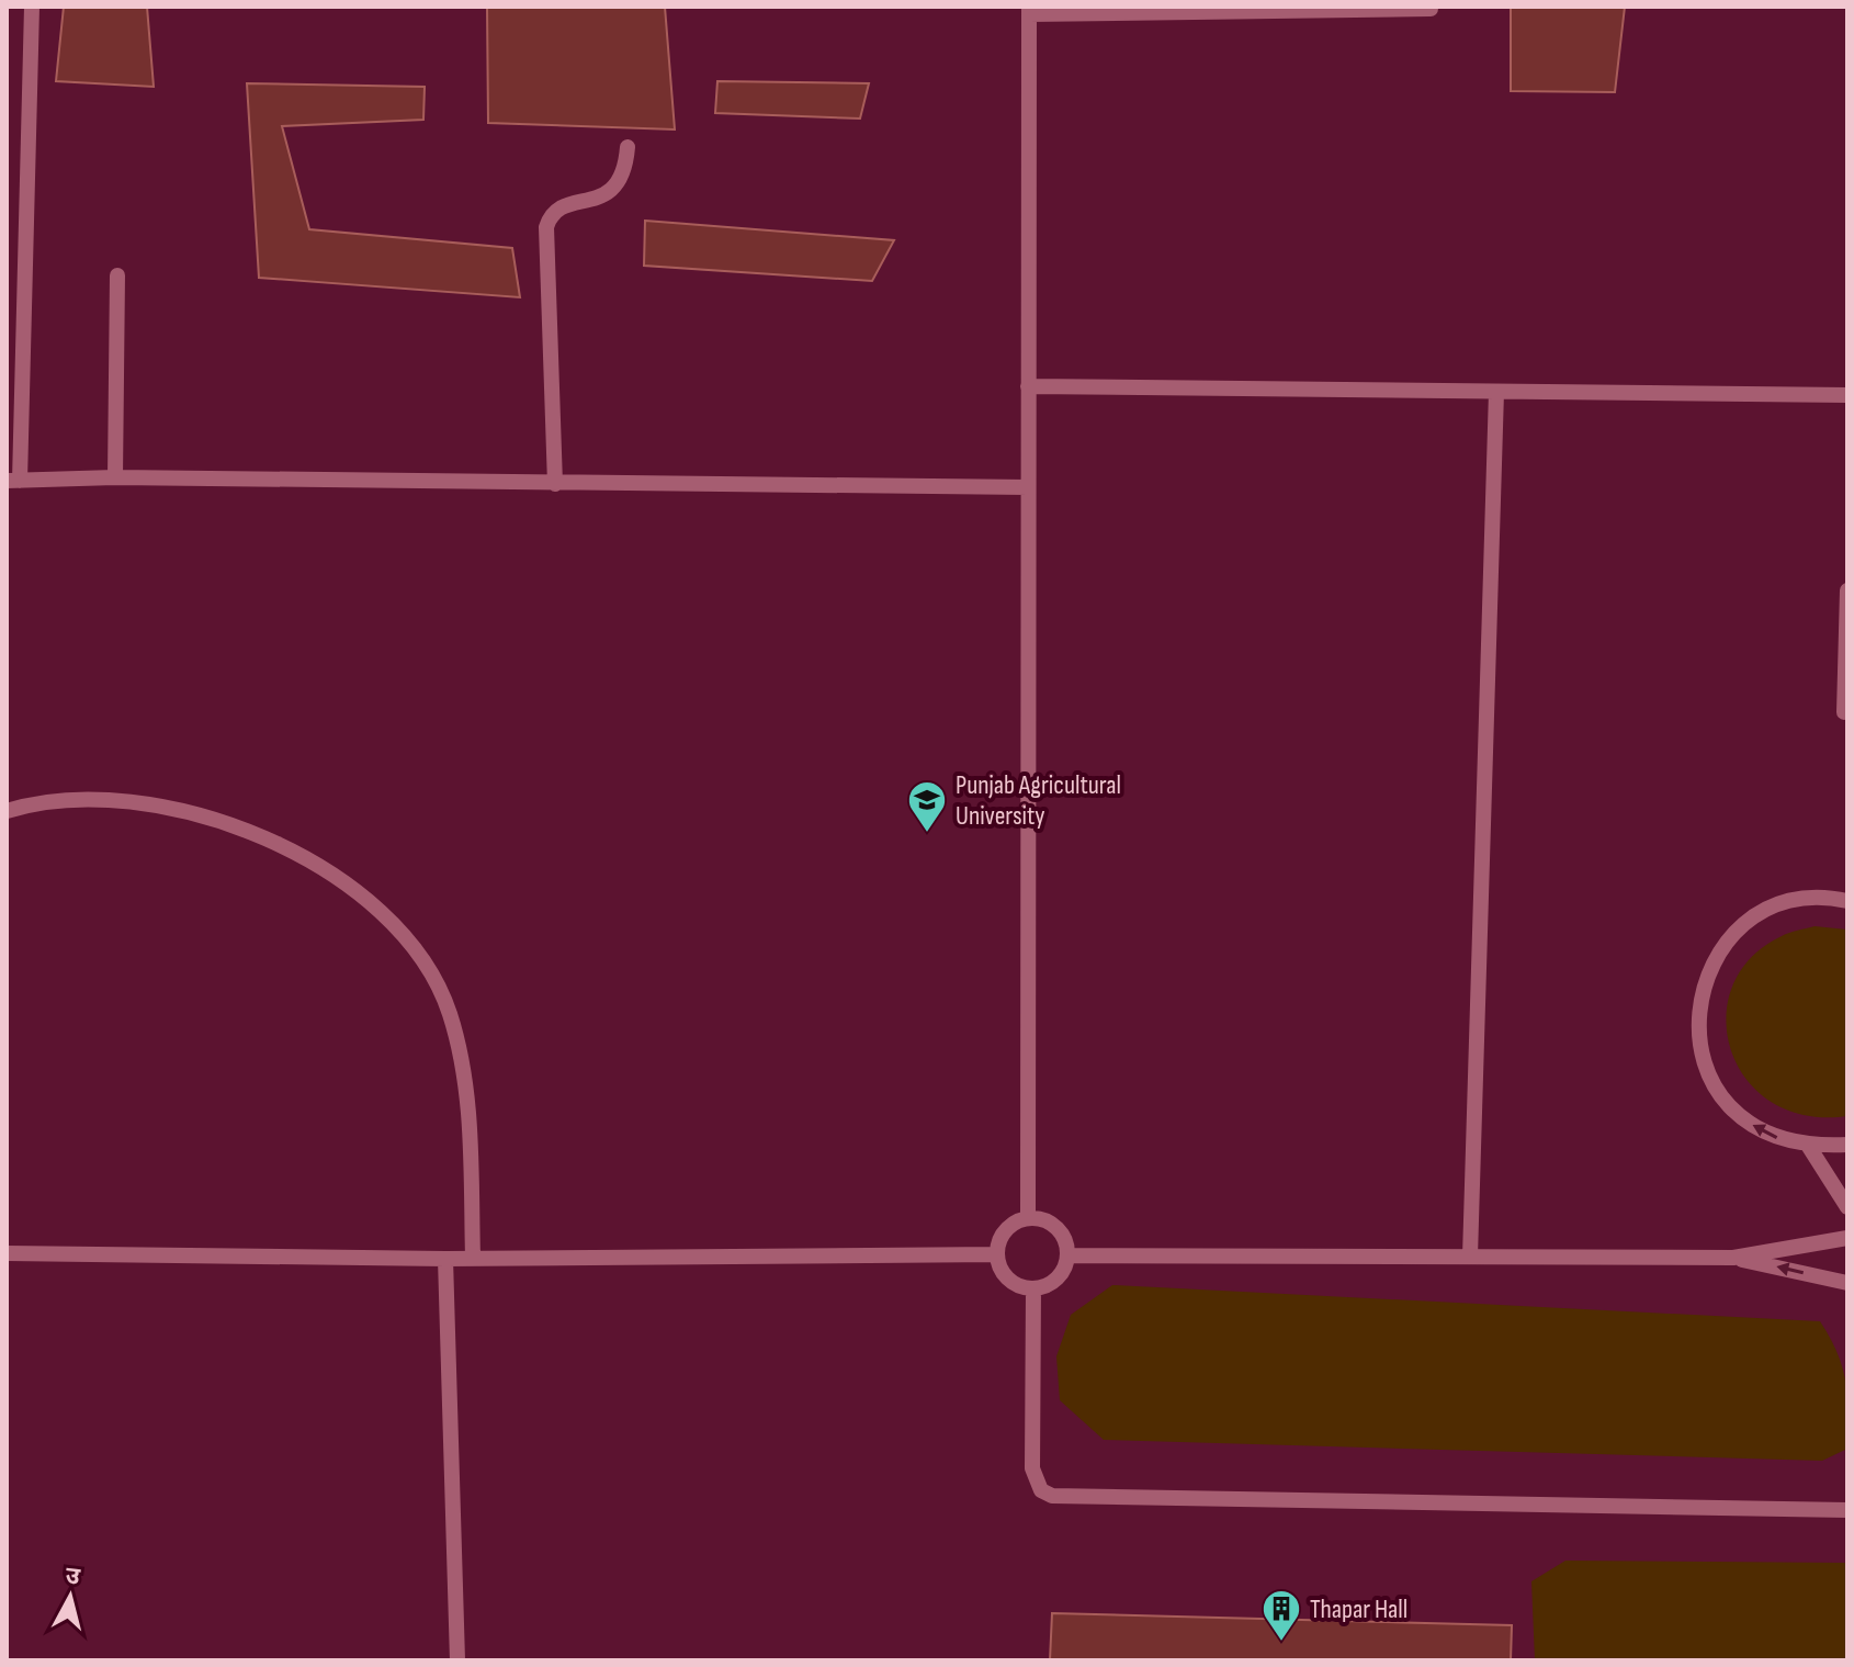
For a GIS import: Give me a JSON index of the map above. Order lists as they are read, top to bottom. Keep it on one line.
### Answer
{"places":{"school or university":["Punjab Agricultural University"],"building":["Thapar Hall"]},"north":"top"}
